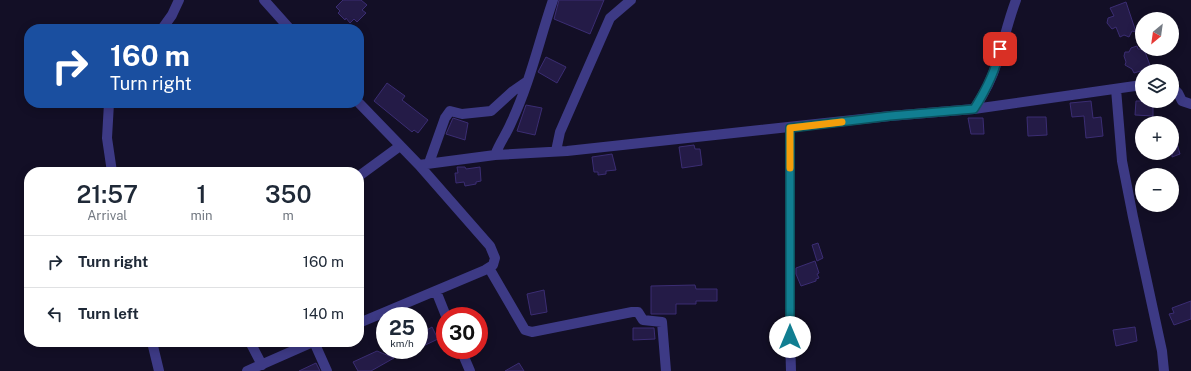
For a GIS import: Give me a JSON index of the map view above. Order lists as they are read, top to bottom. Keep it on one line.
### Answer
{"north":"bottom left","page":{"map_buttons":["+","−"],"turn":["160 m","Turn right"],"eta":["21:57","Arrival","1","min","350","m"],"list":[{"name":"Turn right","value":"160 m"},{"name":"Turn left","value":"140 m"}],"speed":"25 km/h","limit":"30"}}
